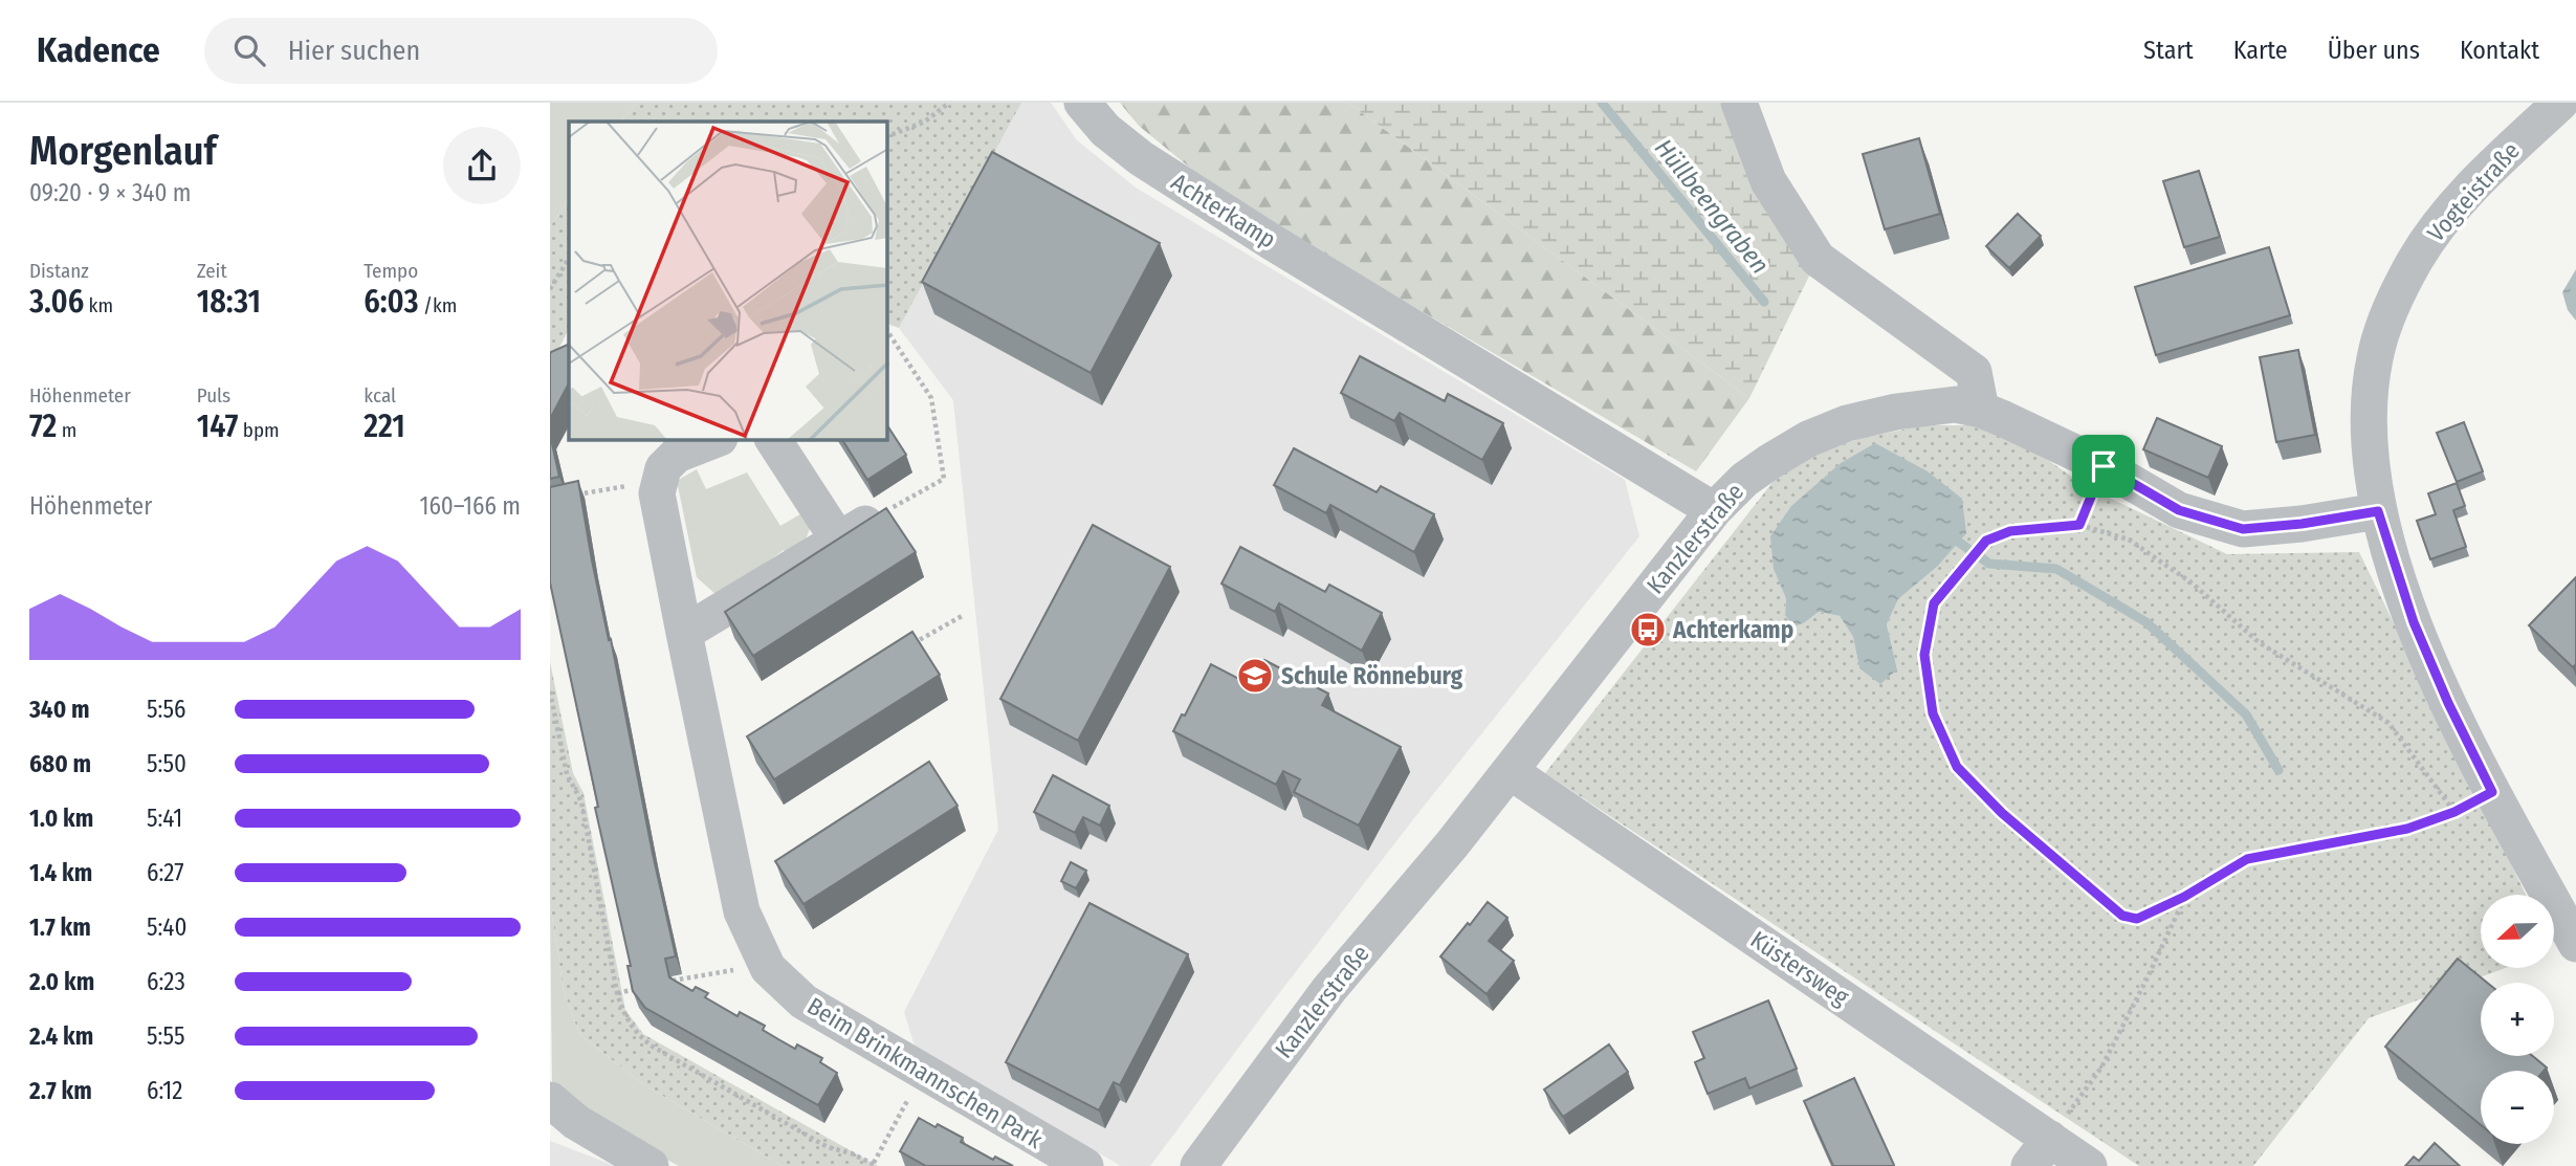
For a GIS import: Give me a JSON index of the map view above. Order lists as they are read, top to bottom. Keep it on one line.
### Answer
{"streets":{"street":["Vogteistraße","Achterkamp","Kanzlerstraße","Küstersweg","Beim Brinkmannschen Park"]},"crossings":[["Vogteistraße","Kanzlerstraße"],["Achterkamp","Kanzlerstraße"],["Kanzlerstraße","Küstersweg"]],"water":["Hüllbeengraben"],"places":{"bus stop":["Achterkamp"],"school or university":["Schule Rönneburg"]},"north":"left","page":{"header":"Kadence","search":"Hier suchen","nav":["Start","Karte","Über uns","Kontakt"],"heading":["Morgenlauf","09:20 · 9 × 340 m"],"stats":[["Distanz","3.06 km"],["Zeit","18:31"],["Tempo","6:03 /km"],["Höhenmeter","72 m"],["Puls","147 bpm"],["kcal","221"]],"chart":["Höhenmeter","160–166 m"],"list":[{"name":"340 m","note":"5:56"},{"name":"680 m","note":"5:50"},{"name":"1.0 km","note":"5:41"},{"name":"1.4 km","note":"6:27"},{"name":"1.7 km","note":"5:40"},{"name":"2.0 km","note":"6:23"},{"name":"2.4 km","note":"5:55"},{"name":"2.7 km","note":"6:12"}],"map_buttons":["+","−"]}}
